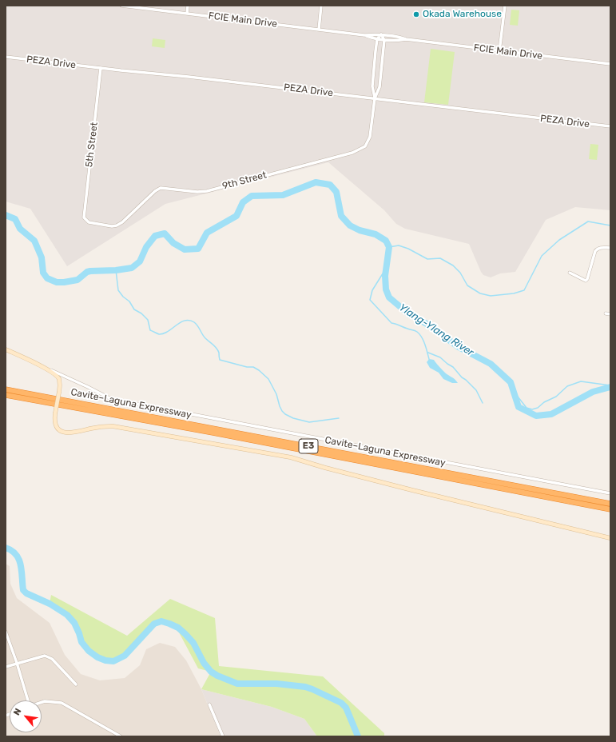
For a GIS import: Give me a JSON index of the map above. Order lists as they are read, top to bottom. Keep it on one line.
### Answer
{"streets":{"highway":["Cavite–Laguna Expressway","E3"],"street":["FCIE Main Drive","PEZA Drive","5th Street","9th Street"]},"crossings":[["FCIE Main Drive","9th Street"],["PEZA Drive","5th Street"],["PEZA Drive","9th Street"],["5th Street","9th Street"]],"water":["Ylang-Ylang River"],"places":["Okada Warehouse"],"north":"top left"}
